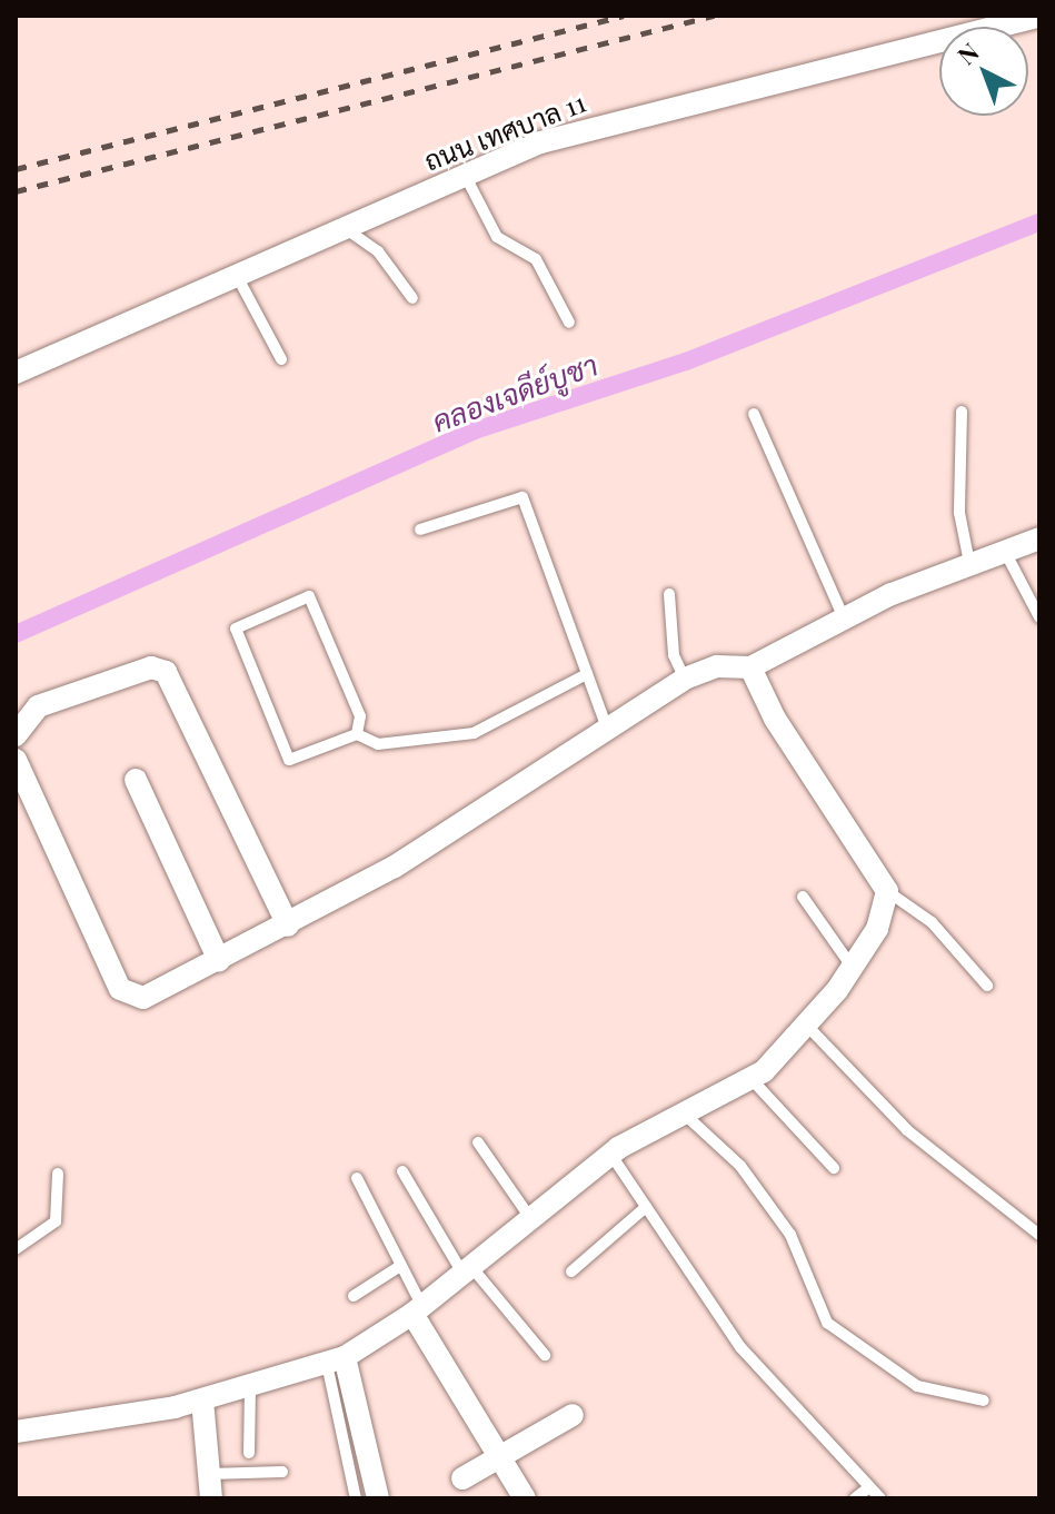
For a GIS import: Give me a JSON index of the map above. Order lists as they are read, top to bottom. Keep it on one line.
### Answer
{"streets":{"street":["ถนน เทศบาล 11"]},"water":["คลองเจดีย์บูชา"],"north":"top left"}
